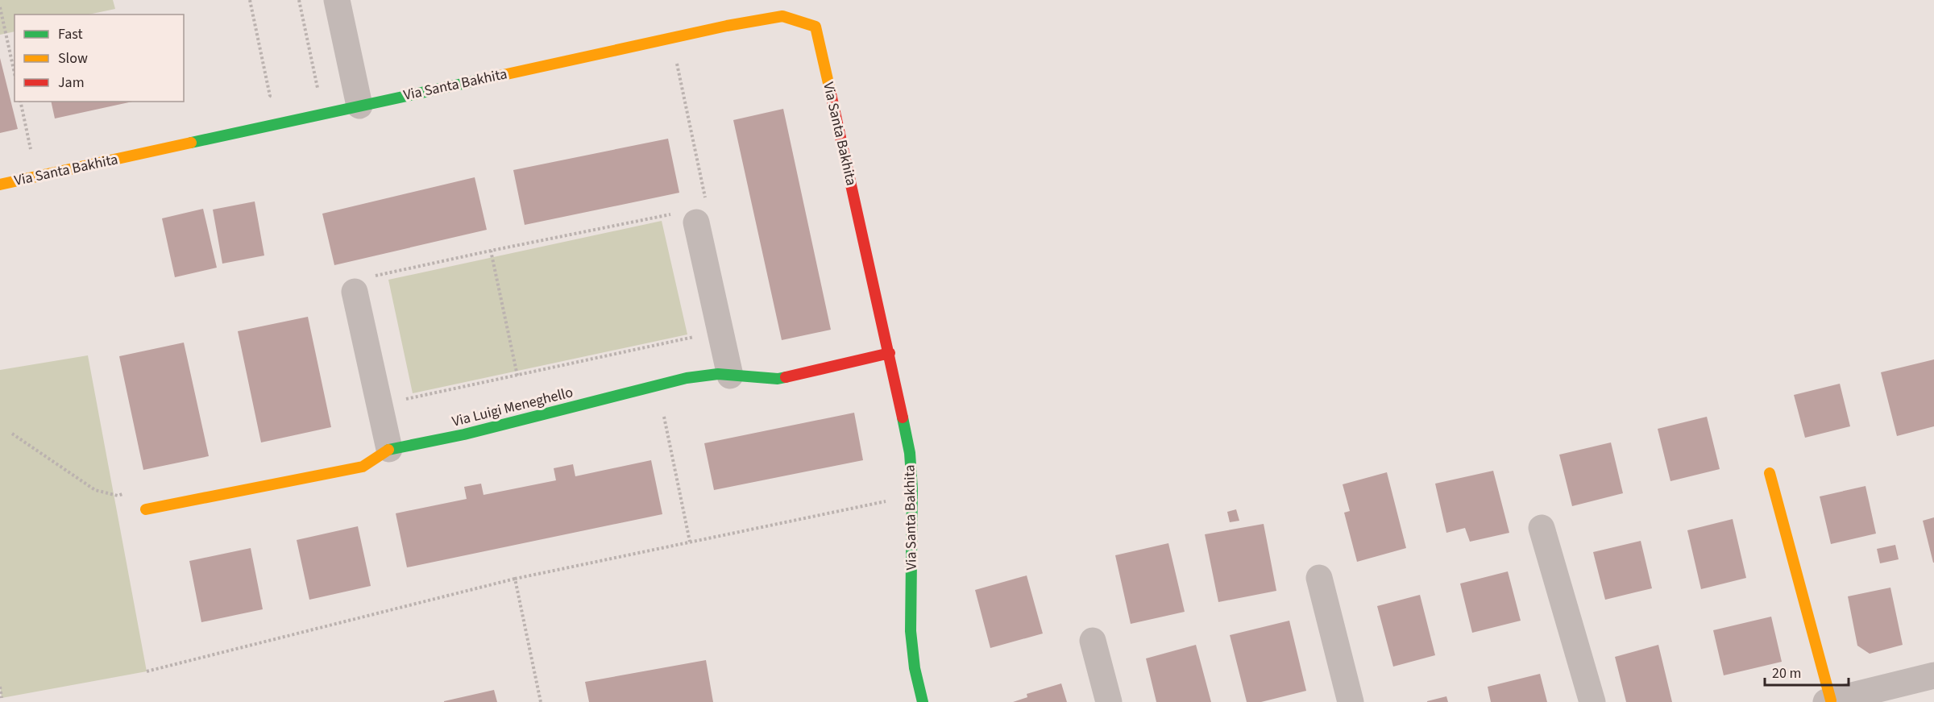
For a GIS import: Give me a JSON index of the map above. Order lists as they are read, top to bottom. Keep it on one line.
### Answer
{"streets":{"street":["Via Santa Bakhita","Via Luigi Meneghello"]},"crossings":[["Via Santa Bakhita","Via Luigi Meneghello"]],"legend":["Fast","Slow","Jam"],"scale_bar":"20 m"}
